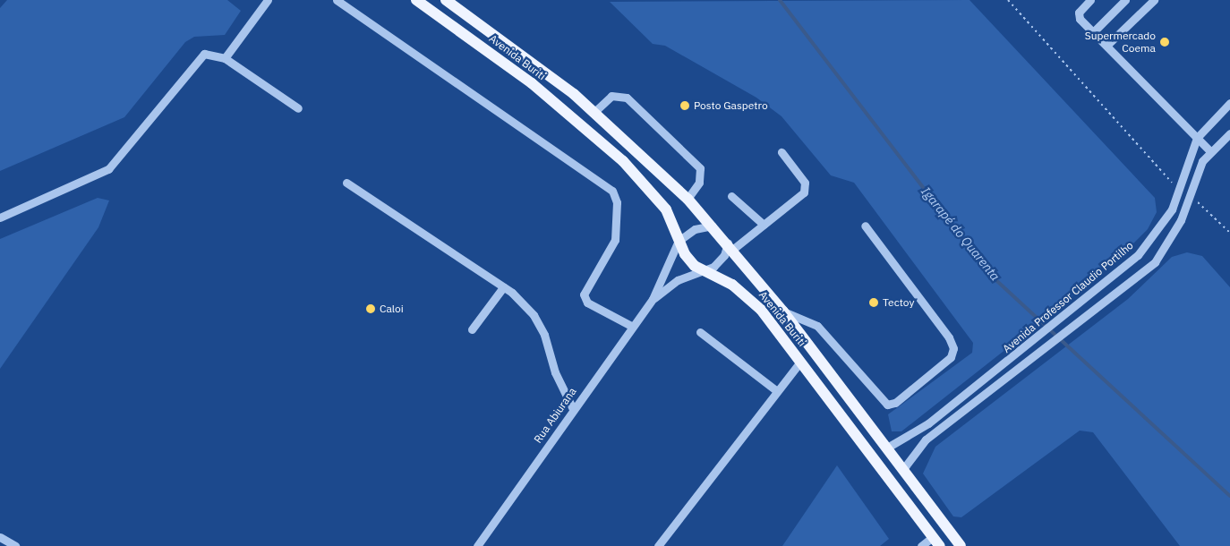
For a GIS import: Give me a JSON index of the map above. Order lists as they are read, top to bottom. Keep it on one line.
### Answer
{"streets":{"main road":["Avenida Buriti"],"street":["Avenida Professor Claudio Portilho","Rua Abiurana"]},"crossings":[["Avenida Buriti","Avenida Professor Claudio Portilho"],["Avenida Buriti","Rua Abiurana"]],"water":["Igarapé do Quarenta"],"places":["Supermercado Coema","Posto Gaspetro","Tectoy","Caloi"]}
